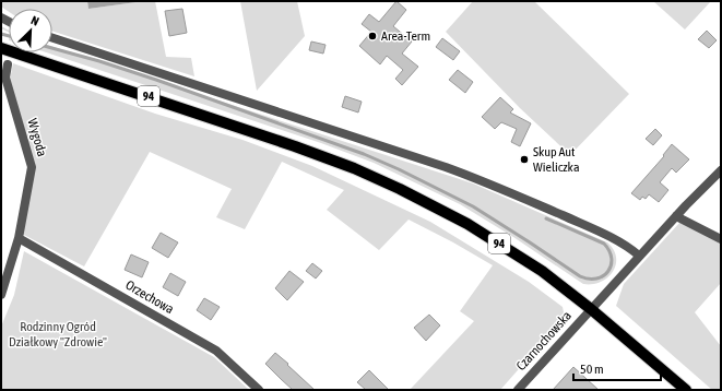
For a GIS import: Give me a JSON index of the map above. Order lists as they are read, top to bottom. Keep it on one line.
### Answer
{"streets":{"main road":["94"],"street":["Wygoda","Orzechowa","Czarnochowska"]},"crossings":[["94","Czarnochowska"],["Wygoda","Orzechowa"]],"parks":["Rodzinny Ogród Działkowy \"Zdrowie\""],"places":["Area-Term","Skup Aut Wieliczka"],"scale_bar":"50 m","north":"top right"}
